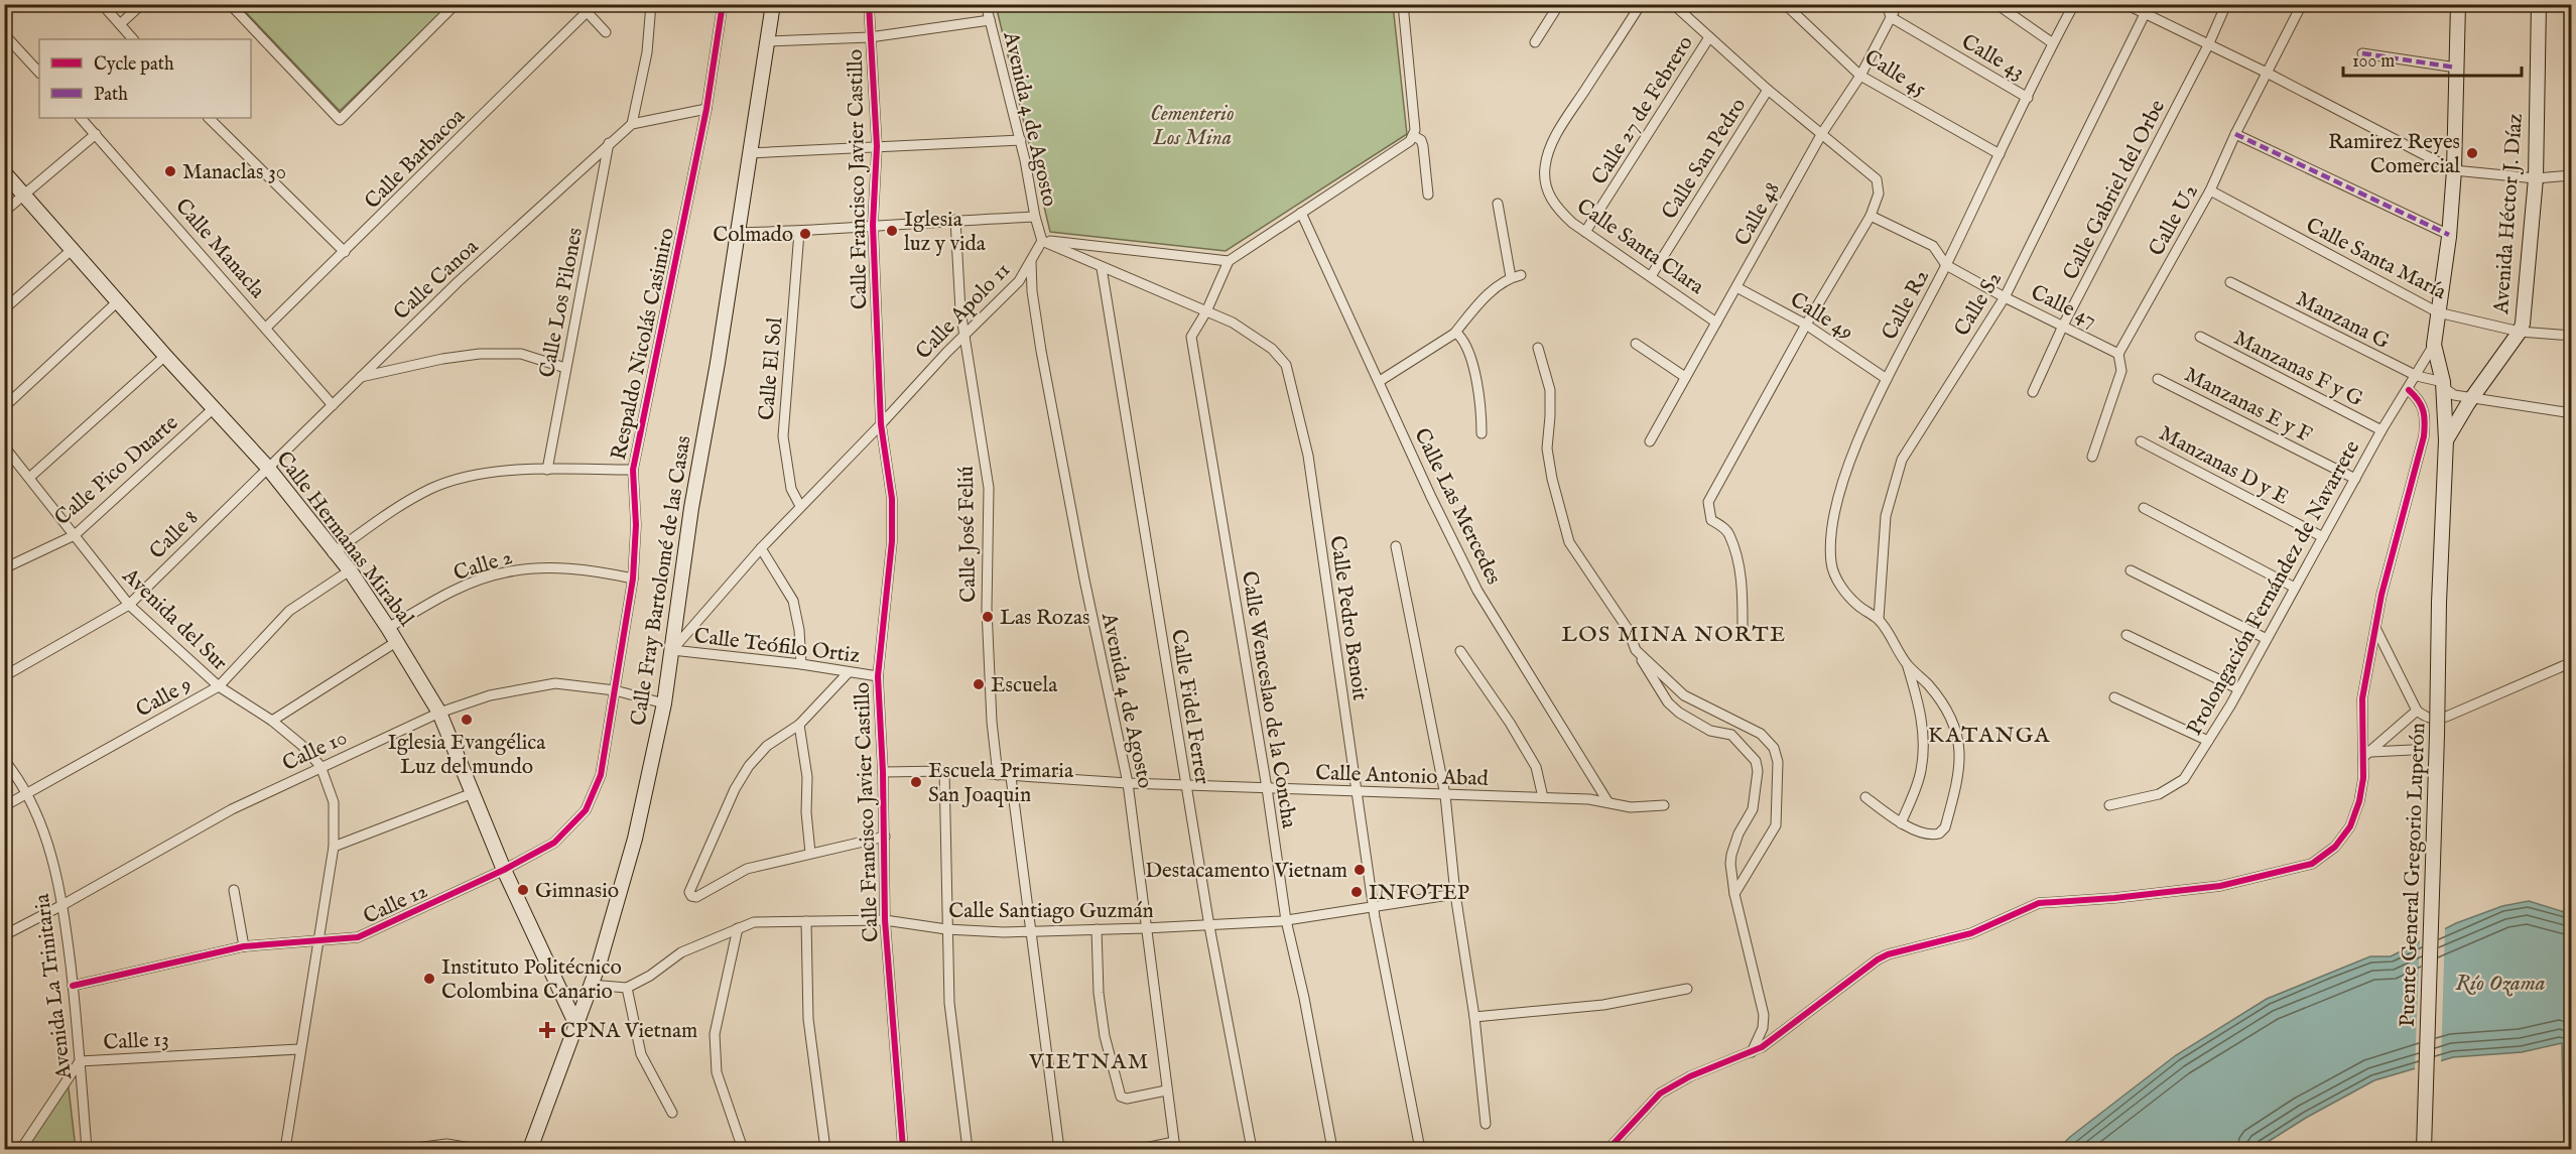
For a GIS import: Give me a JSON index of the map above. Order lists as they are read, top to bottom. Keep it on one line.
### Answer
{"streets":{"street":["Calle 43","Calle 45","Calle 27 de Febrero","Avenida 4 de Agosto","Calle Barbacoa","Calle San Pedro","Calle Francisco Javier Castillo","Calle Gabriel del Orbe","Calle 48","Avenida Héctor J. Díaz","Calle U2","Calle Santa Clara","Calle Manacla","Calle Santa María","Calle Canoa","Calle Los Pilones","Calle S2","Calle R2","Calle 47","Calle Apolo 11","Calle 49","Manzana G","Respaldo Nicolás Casimiro","Manzanas F y G","Calle El Sol","Manzanas E y F","Manzanas D y E","Calle Pico Duarte","Calle Las Mercedes","Calle 8","Calle José Feliú","Calle Hermanas Mirabal","Calle 2","Calle Fray Bartolomé de las Casas","Prolongación Fernández de Navarrete","Calle Pedro Benoit","Avenida del Sur","Calle Teófilo Ortiz","Calle 9","Calle Wenceslao de la Concha","Calle Fidel Ferrer","Calle 10","Calle Antonio Abad","Puente General Gregorio Luperón","Calle 12","Calle Santiago Guzmán","Avenida La Trinitaria","Calle 13"]},"crossings":[["Calle 43","Calle 48"],["Calle 43","Calle R2"],["Calle 45","Calle 48"],["Calle 45","Calle R2"],["Calle 27 de Febrero","Calle Santa Clara"],["Avenida 4 de Agosto","Calle Apolo 11"],["Avenida 4 de Agosto","Calle Pedro Benoit"],["Avenida 4 de Agosto","Calle Antonio Abad"],["Avenida 4 de Agosto","Calle Santiago Guzmán"],["Calle Barbacoa","Calle Manacla"],["Calle San Pedro","Calle Santa Clara"],["Calle Francisco Javier Castillo","Calle Apolo 11"],["Calle Francisco Javier Castillo","Calle Teófilo Ortiz"],["Calle Francisco Javier Castillo","Calle Antonio Abad"],["Calle Francisco Javier Castillo","Calle Santiago Guzmán"],["Calle Gabriel del Orbe","Calle 47"],["Calle 48","Calle Santa Clara"],["Calle 48","Calle 49"],["Avenida Héctor J. Díaz","Calle Santa María"],["Avenida Héctor J. Díaz","Manzana G"],["Avenida Héctor J. Díaz","Puente General Gregorio Luperón"],["Calle U2","Calle Santa María"],["Calle U2","Calle 47"],["Calle Manacla","Calle Canoa"],["Calle Santa María","Puente General Gregorio Luperón"],["Calle Canoa","Calle Los Pilones"],["Calle Canoa","Calle 8"],["Calle Canoa","Calle Hermanas Mirabal"],["Calle S2","Calle R2"],["Calle S2","Calle 47"],["Calle R2","Calle 47"],["Calle R2","Calle 49"],["Calle Apolo 11","Calle El Sol"],["Calle Apolo 11","Calle José Feliú"],["Calle Apolo 11","Calle Fray Bartolomé de las Casas"],["Calle Apolo 11","Calle Pedro Benoit"],["Calle Apolo 11","Calle Teófilo Ortiz"],["Manzana G","Prolongación Fernández de Navarrete"],["Manzana G","Puente General Gregorio Luperón"],["Respaldo Nicolás Casimiro","Calle 2"],["Respaldo Nicolás Casimiro","Calle 10"],["Respaldo Nicolás Casimiro","Calle 12"],["Manzanas F y G","Prolongación Fernández de Navarrete"],["Manzanas E y F","Prolongación Fernández de Navarrete"],["Manzanas D y E","Prolongación Fernández de Navarrete"],["Calle Pico Duarte","Calle Hermanas Mirabal"],["Calle Pico Duarte","Avenida del Sur"],["Calle Las Mercedes","Calle Antonio Abad"],["Calle 8","Calle Hermanas Mirabal"],["Calle 8","Avenida del Sur"],["Calle José Feliú","Calle Antonio Abad"],["Calle Hermanas Mirabal","Calle 2"],["Calle Hermanas Mirabal","Calle Fray Bartolomé de las Casas"],["Calle Hermanas Mirabal","Calle 9"],["Calle Hermanas Mirabal","Calle 10"],["Calle Hermanas Mirabal","Calle 12"],["Calle Fray Bartolomé de las Casas","Calle Teófilo Ortiz"],["Calle Fray Bartolomé de las Casas","Calle 10"],["Prolongación Fernández de Navarrete","Puente General Gregorio Luperón"],["Calle Pedro Benoit","Calle Wenceslao de la Concha"],["Calle Pedro Benoit","Calle Fidel Ferrer"],["Calle Pedro Benoit","Calle Antonio Abad"],["Calle Pedro Benoit","Calle Santiago Guzmán"],["Avenida del Sur","Calle 9"],["Avenida del Sur","Calle 10"],["Calle 9","Avenida La Trinitaria"],["Calle Wenceslao de la Concha","Calle Antonio Abad"],["Calle Wenceslao de la Concha","Calle Santiago Guzmán"],["Calle Fidel Ferrer","Calle Antonio Abad"],["Calle Fidel Ferrer","Calle Santiago Guzmán"],["Calle 10","Calle 12"],["Calle 10","Avenida La Trinitaria"],["Calle 12","Avenida La Trinitaria"],["Avenida La Trinitaria","Calle 13"]],"districts":["LOS MINA NORTE","KATANGA","VIETNAM"],"water":["Río Ozama"],"parks":["Cementerio Los Mina"],"places":{"other":["Ramirez Reyes Comercial","Manaclas 30","Iglesia luz y vida","Colmado","Las Rozas","Escuela","Iglesia Evangélica Luz del mundo","Escuela Primaria San Joaquin","Destacamento Vietnam","Gimnasio","INFOTEP","Instituto Politécnico Colombina Canario"],"health":["CPNA Vietnam"]},"legend":["Cycle path","Path"],"scale_bar":"100 m"}
